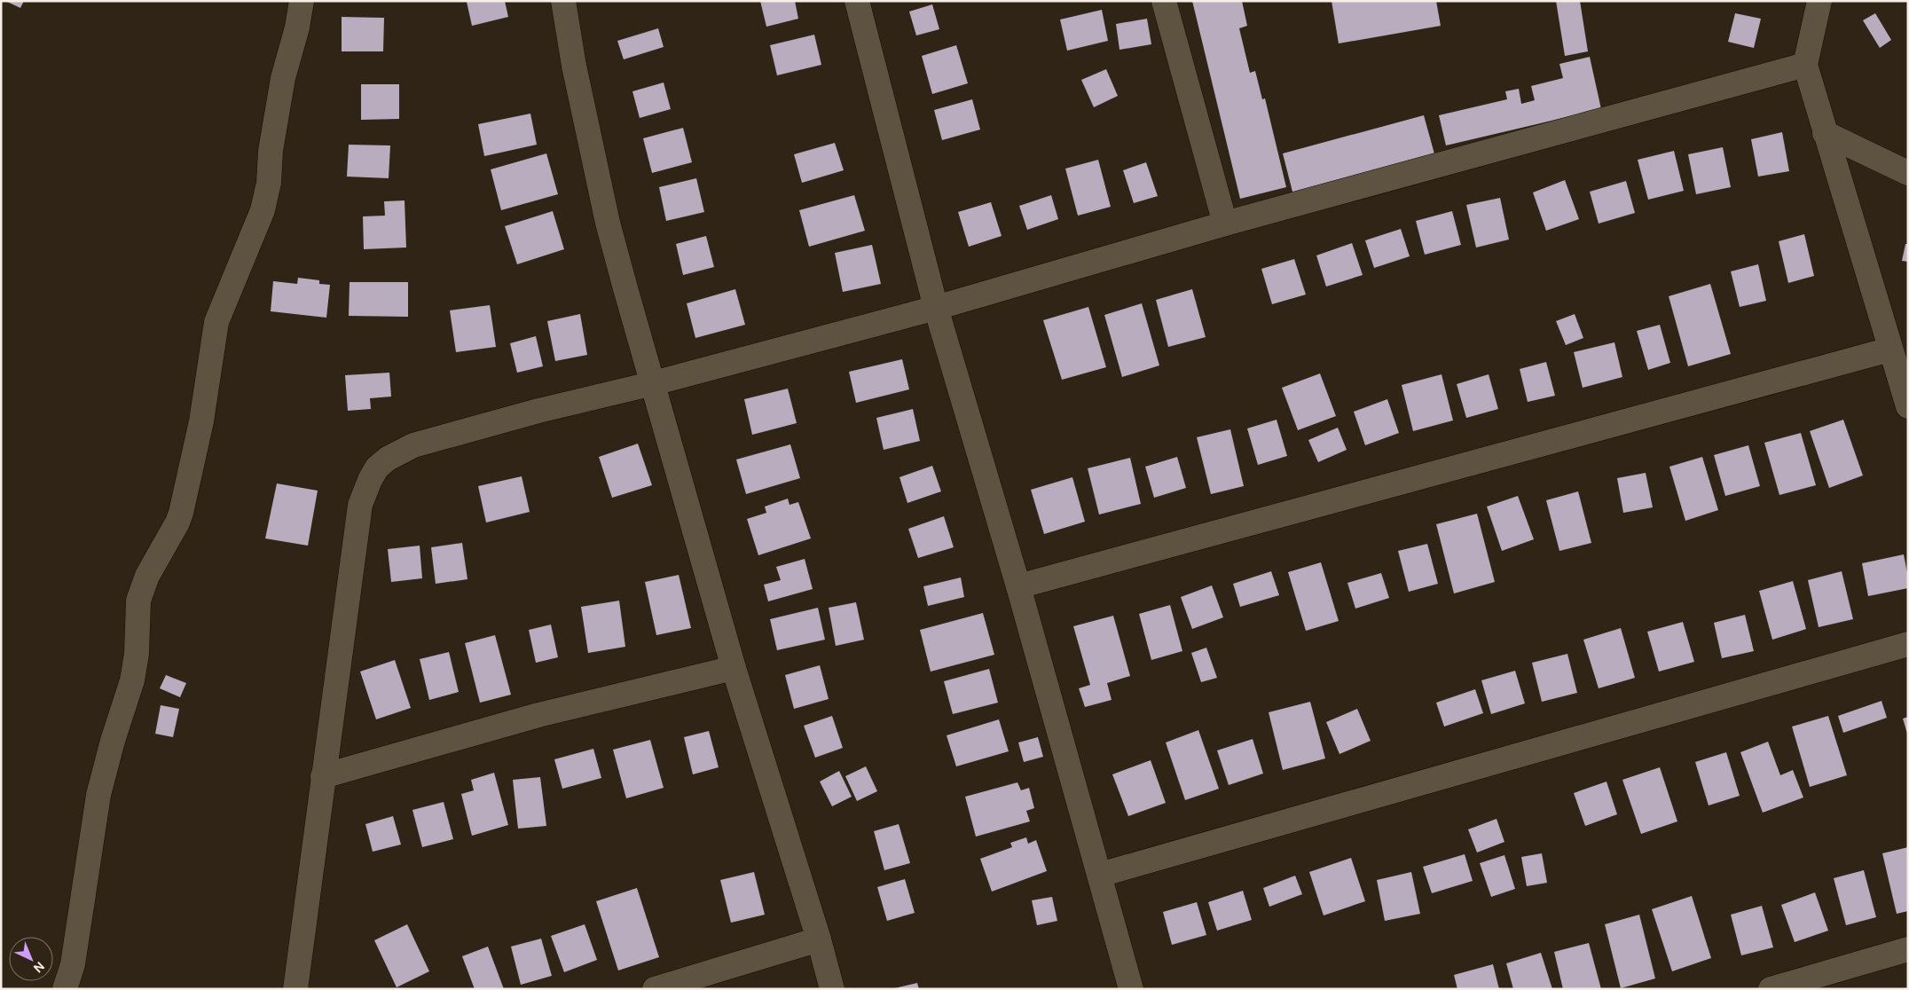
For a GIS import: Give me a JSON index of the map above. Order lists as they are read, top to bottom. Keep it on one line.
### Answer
{"north":"bottom right"}
